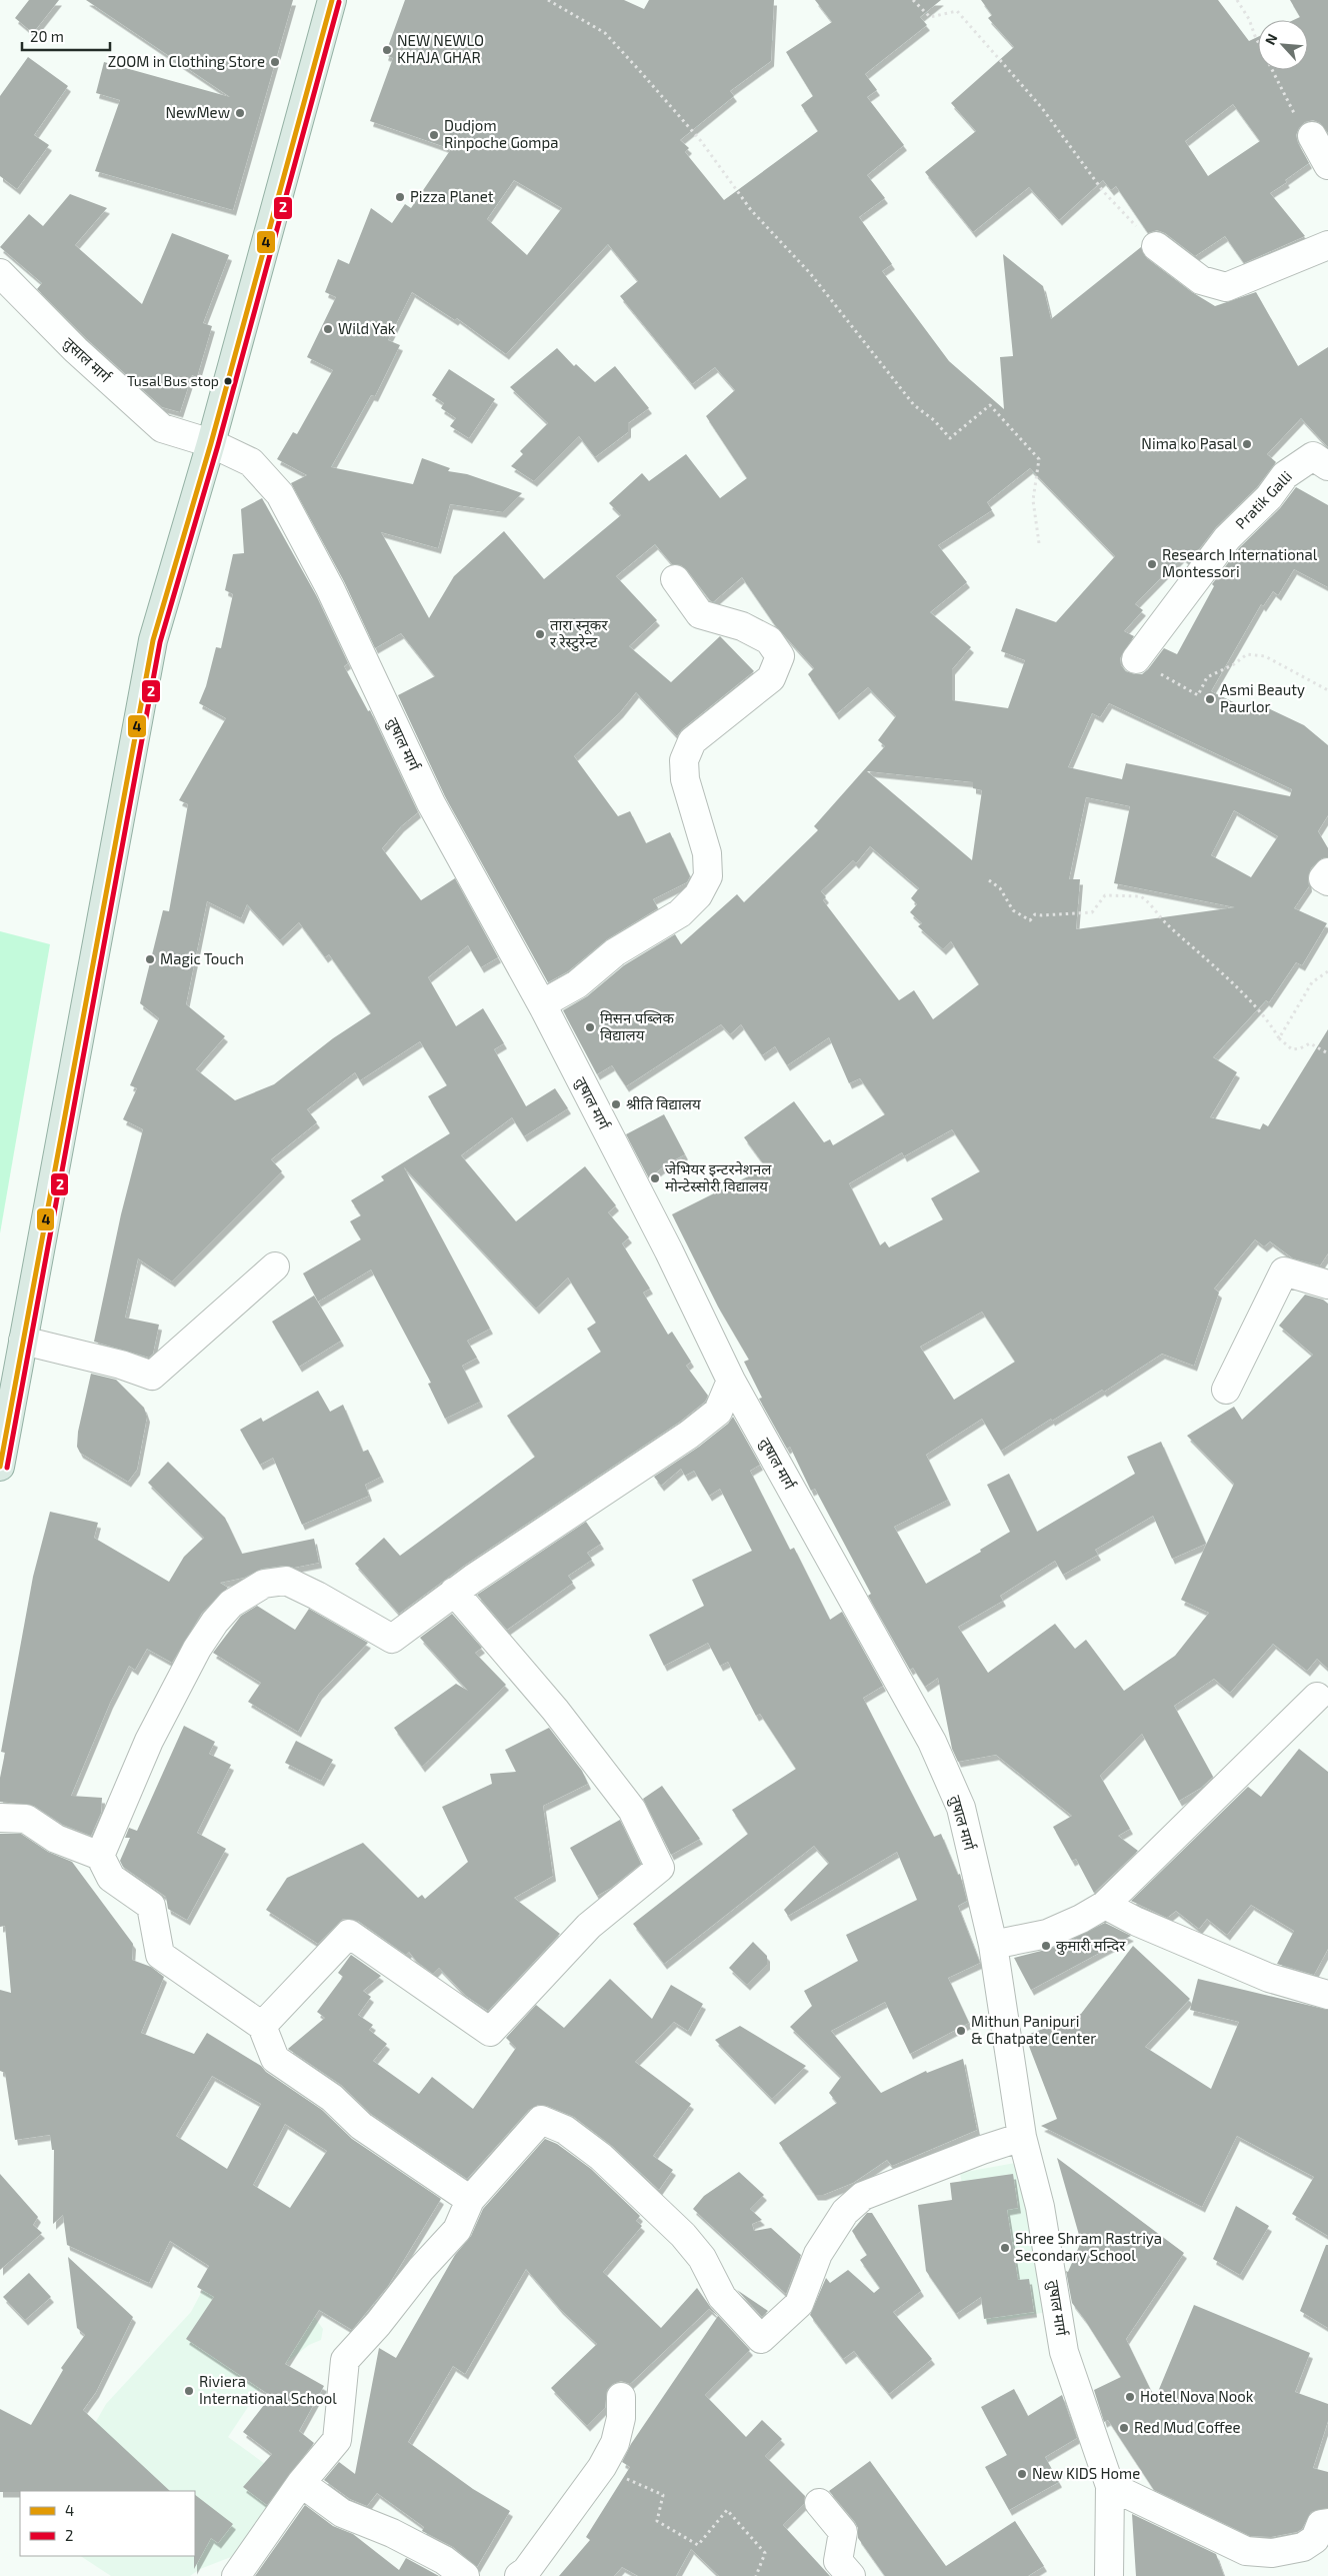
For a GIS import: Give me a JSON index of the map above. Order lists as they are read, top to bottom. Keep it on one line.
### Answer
{"streets":{"street":["तुसाल मार्ग","Pratik Galli","तुषाल मार्ग"]},"crossings":[["तुसाल मार्ग","तुषाल मार्ग"]],"places":["NEW NEWLO KHAJA GHAR","ZOOM in Clothing Store","NewMew","Dudjom Rinpoche Gompa","Pizza Planet","Wild Yak","Tusal Bus stop","Nima ko Pasal","Research International Montessori","तारा स्नूकर र रेस्टुरेन्ट","Asmi Beauty Paurlor","Magic Touch","मिसन पब्लिक विद्यालय","श्रीति विद्यालय","जेभियर इन्टरनेशनल मोन्टेस्सोरी विद्यालय","कुमारी मन्दिर","Mithun Panipuri & Chatpate Center","Shree Shram Rastriya Secondary School","Riviera International School","Hotel Nova Nook","Red Mud Coffee","New KIDS Home"],"lines":["transit line 4","transit line 2"],"legend":["4","2"],"scale_bar":"20 m","north":"top left"}
